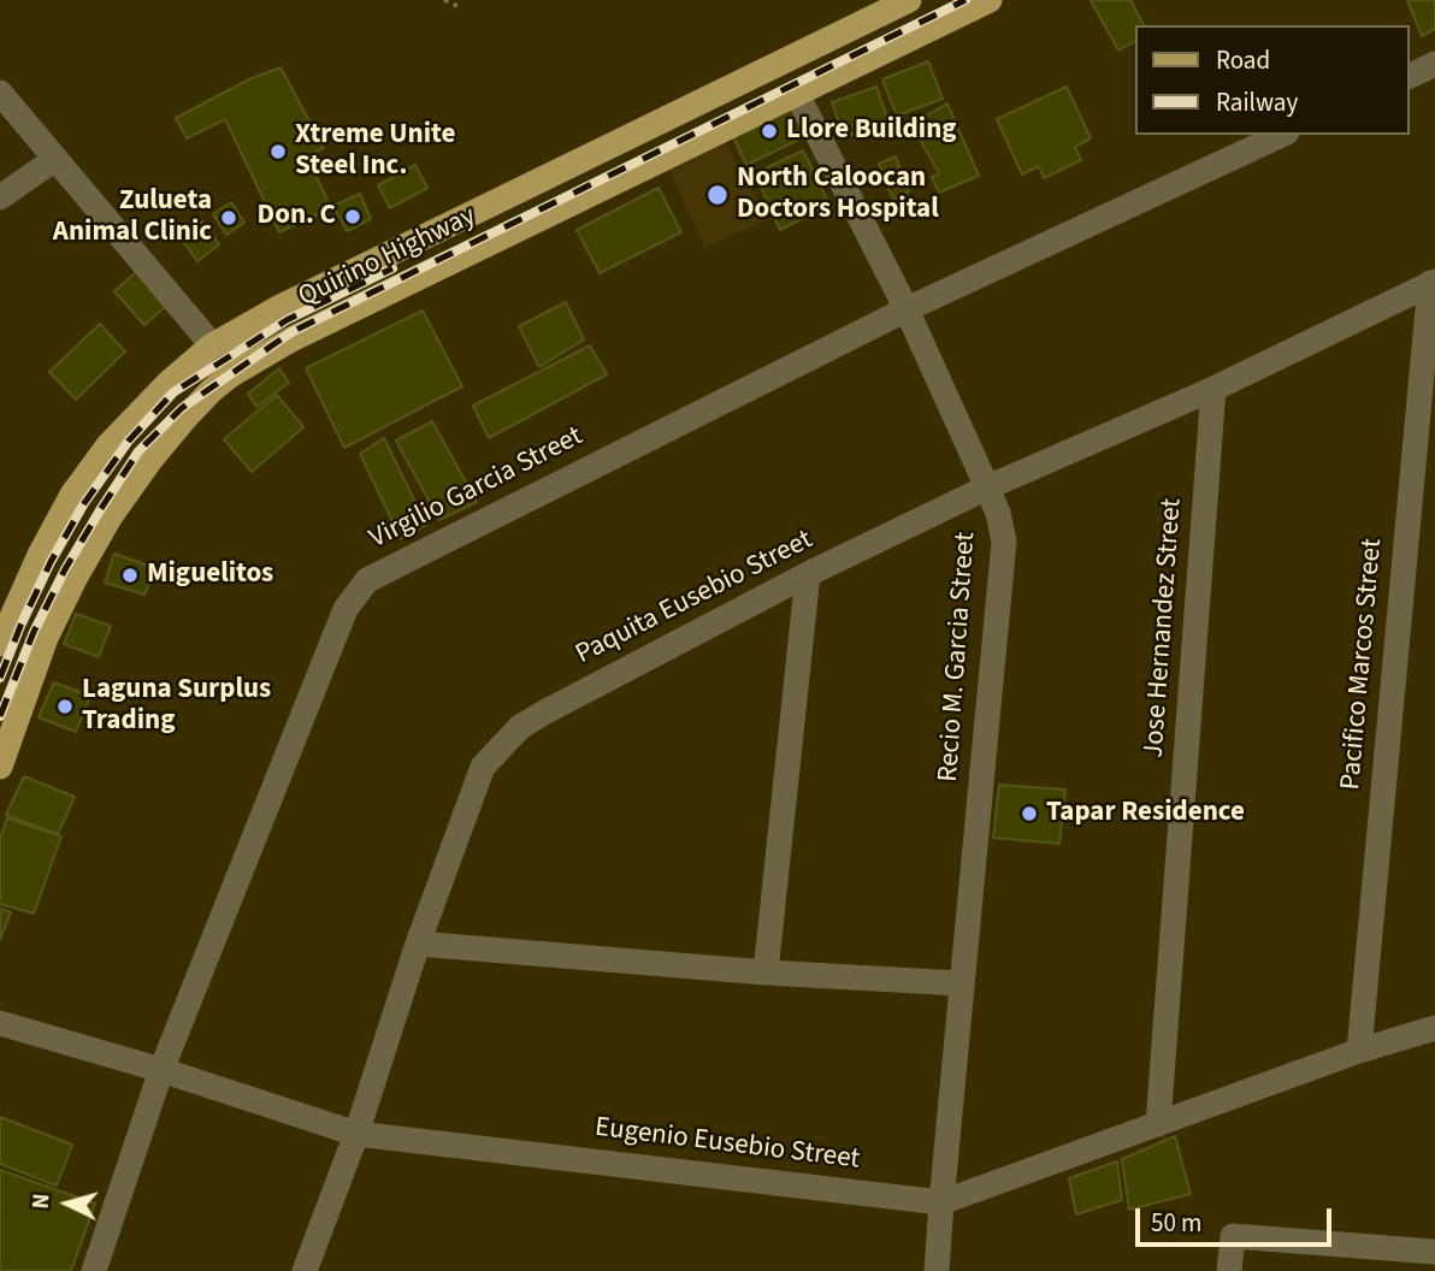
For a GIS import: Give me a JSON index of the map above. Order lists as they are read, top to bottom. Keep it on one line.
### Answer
{"streets":{"main road":["Quirino Highway"],"street":["Virgilio Garcia Street","Paquita Eusebio Street","Jose Hernandez Street","Recio M. Garcia Street","Pacifico Marcos Street","Eugenio Eusebio Street"]},"crossings":[["Quirino Highway","Recio M. Garcia Street"],["Virgilio Garcia Street","Recio M. Garcia Street"],["Virgilio Garcia Street","Eugenio Eusebio Street"],["Paquita Eusebio Street","Jose Hernandez Street"],["Paquita Eusebio Street","Recio M. Garcia Street"],["Paquita Eusebio Street","Pacifico Marcos Street"],["Paquita Eusebio Street","Eugenio Eusebio Street"],["Jose Hernandez Street","Eugenio Eusebio Street"],["Recio M. Garcia Street","Eugenio Eusebio Street"],["Pacifico Marcos Street","Eugenio Eusebio Street"]],"places":["Llore Building","Xtreme Unite Steel Inc.","North Caloocan Doctors Hospital","Don. C","Zulueta Animal Clinic","Miguelitos","Laguna Surplus Trading","Tapar Residence"],"legend":["Road","Railway"],"scale_bar":"50 m","north":"left"}
